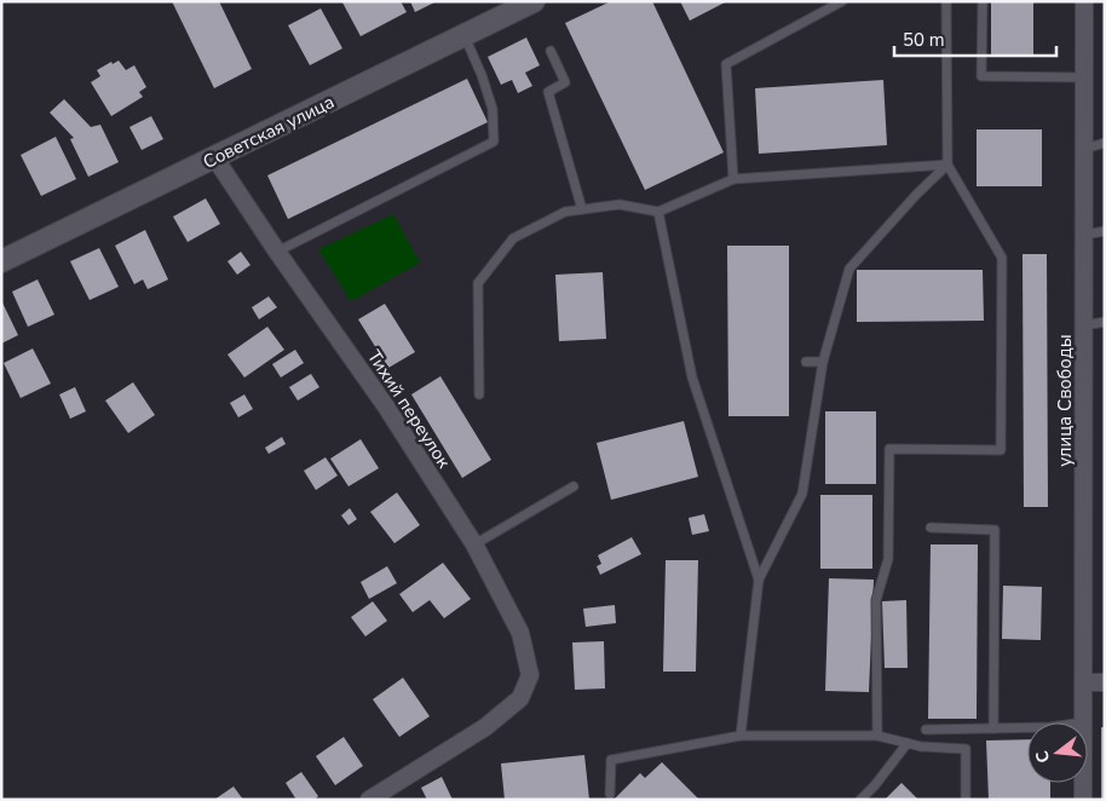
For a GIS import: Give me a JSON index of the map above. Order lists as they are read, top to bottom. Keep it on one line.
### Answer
{"streets":{"street":["Советская улица","улица Свободы","Тихий переулок"]},"crossings":[["Советская улица","Тихий переулок"]],"scale_bar":"50 m","north":"left"}
